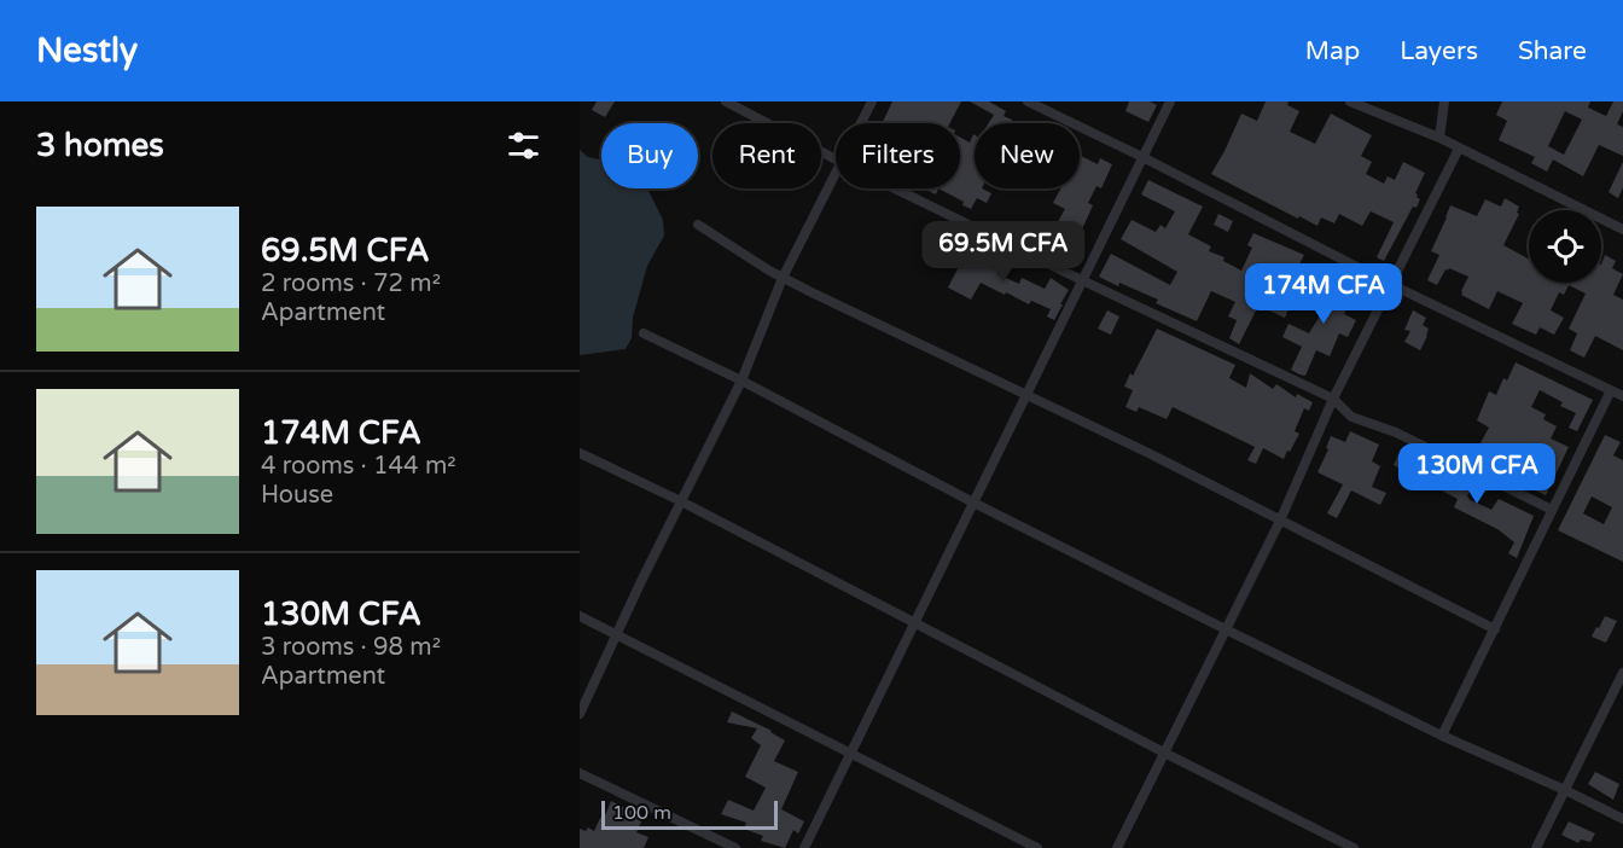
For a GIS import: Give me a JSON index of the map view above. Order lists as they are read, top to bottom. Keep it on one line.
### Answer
{"scale_bar":"100 m","page":{"header":"Nestly","nav":["Map","Layers","Share"],"heading":"3 homes","chip":["Buy","Rent","Filters","New"],"list":[{"name":"69.5M CFA","note":"2 rooms · 72 m² · Apartment"},{"name":"174M CFA","note":"4 rooms · 144 m² · House"},{"name":"130M CFA","note":"3 rooms · 98 m² · Apartment"}],"price":["69.5M CFA","174M CFA","130M CFA"],"scale":"100 m"}}
